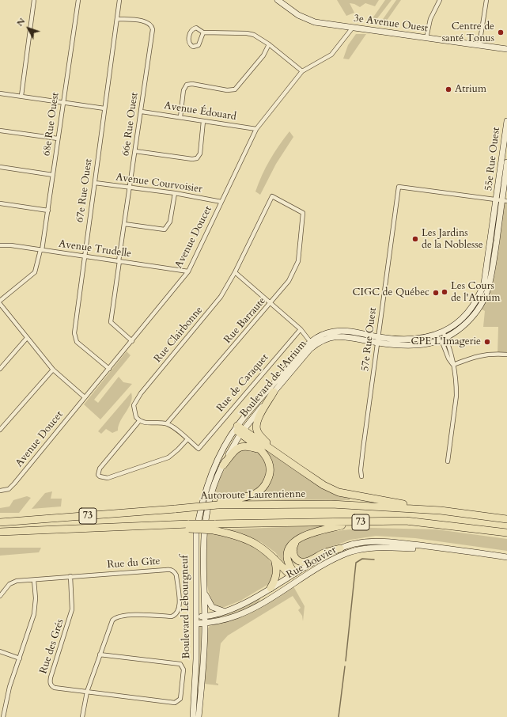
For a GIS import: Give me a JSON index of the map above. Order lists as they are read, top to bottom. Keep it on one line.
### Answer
{"streets":{"highway":["Autoroute Laurentienne","73"],"street":["3e Avenue Ouest","Avenue Édouard","68e Rue Ouest","66e Rue Ouest","55e Rue Ouest","Avenue Courvoisier","67e Rue Ouest","Avenue Doucet","Avenue Trudelle","Rue Barraute","Rue Clairbonne","57e Rue Ouest","Boulevard de l'Atrium","Rue de Caraquet","Rue Bouvier","Rue du Gîte","Boulevard Lebourgneuf","Rue des Grés"]},"crossings":[["3e Avenue Ouest","Avenue Doucet"],["Avenue Édouard","66e Rue Ouest"],["Avenue Édouard","Avenue Doucet"],["68e Rue Ouest","Avenue Trudelle"],["66e Rue Ouest","Avenue Courvoisier"],["66e Rue Ouest","67e Rue Ouest"],["66e Rue Ouest","Avenue Doucet"],["66e Rue Ouest","Avenue Trudelle"],["55e Rue Ouest","57e Rue Ouest"],["55e Rue Ouest","Boulevard de l'Atrium"],["Avenue Courvoisier","67e Rue Ouest"],["Avenue Courvoisier","Avenue Doucet"],["67e Rue Ouest","Avenue Doucet"],["67e Rue Ouest","Avenue Trudelle"],["Avenue Doucet","Avenue Trudelle"],["Rue Barraute","Rue Clairbonne"],["57e Rue Ouest","Boulevard de l'Atrium"],["Boulevard de l'Atrium","Boulevard Lebourgneuf"],["Rue Bouvier","Boulevard Lebourgneuf"],["Rue du Gîte","Rue des Grés"]],"places":["Centre de santé Tonus","Atrium","Les Jardins de la Noblesse","Les Cours de l'Atrium","CIGC de Québec","CPE L'Imagerie"],"north":"top left"}
